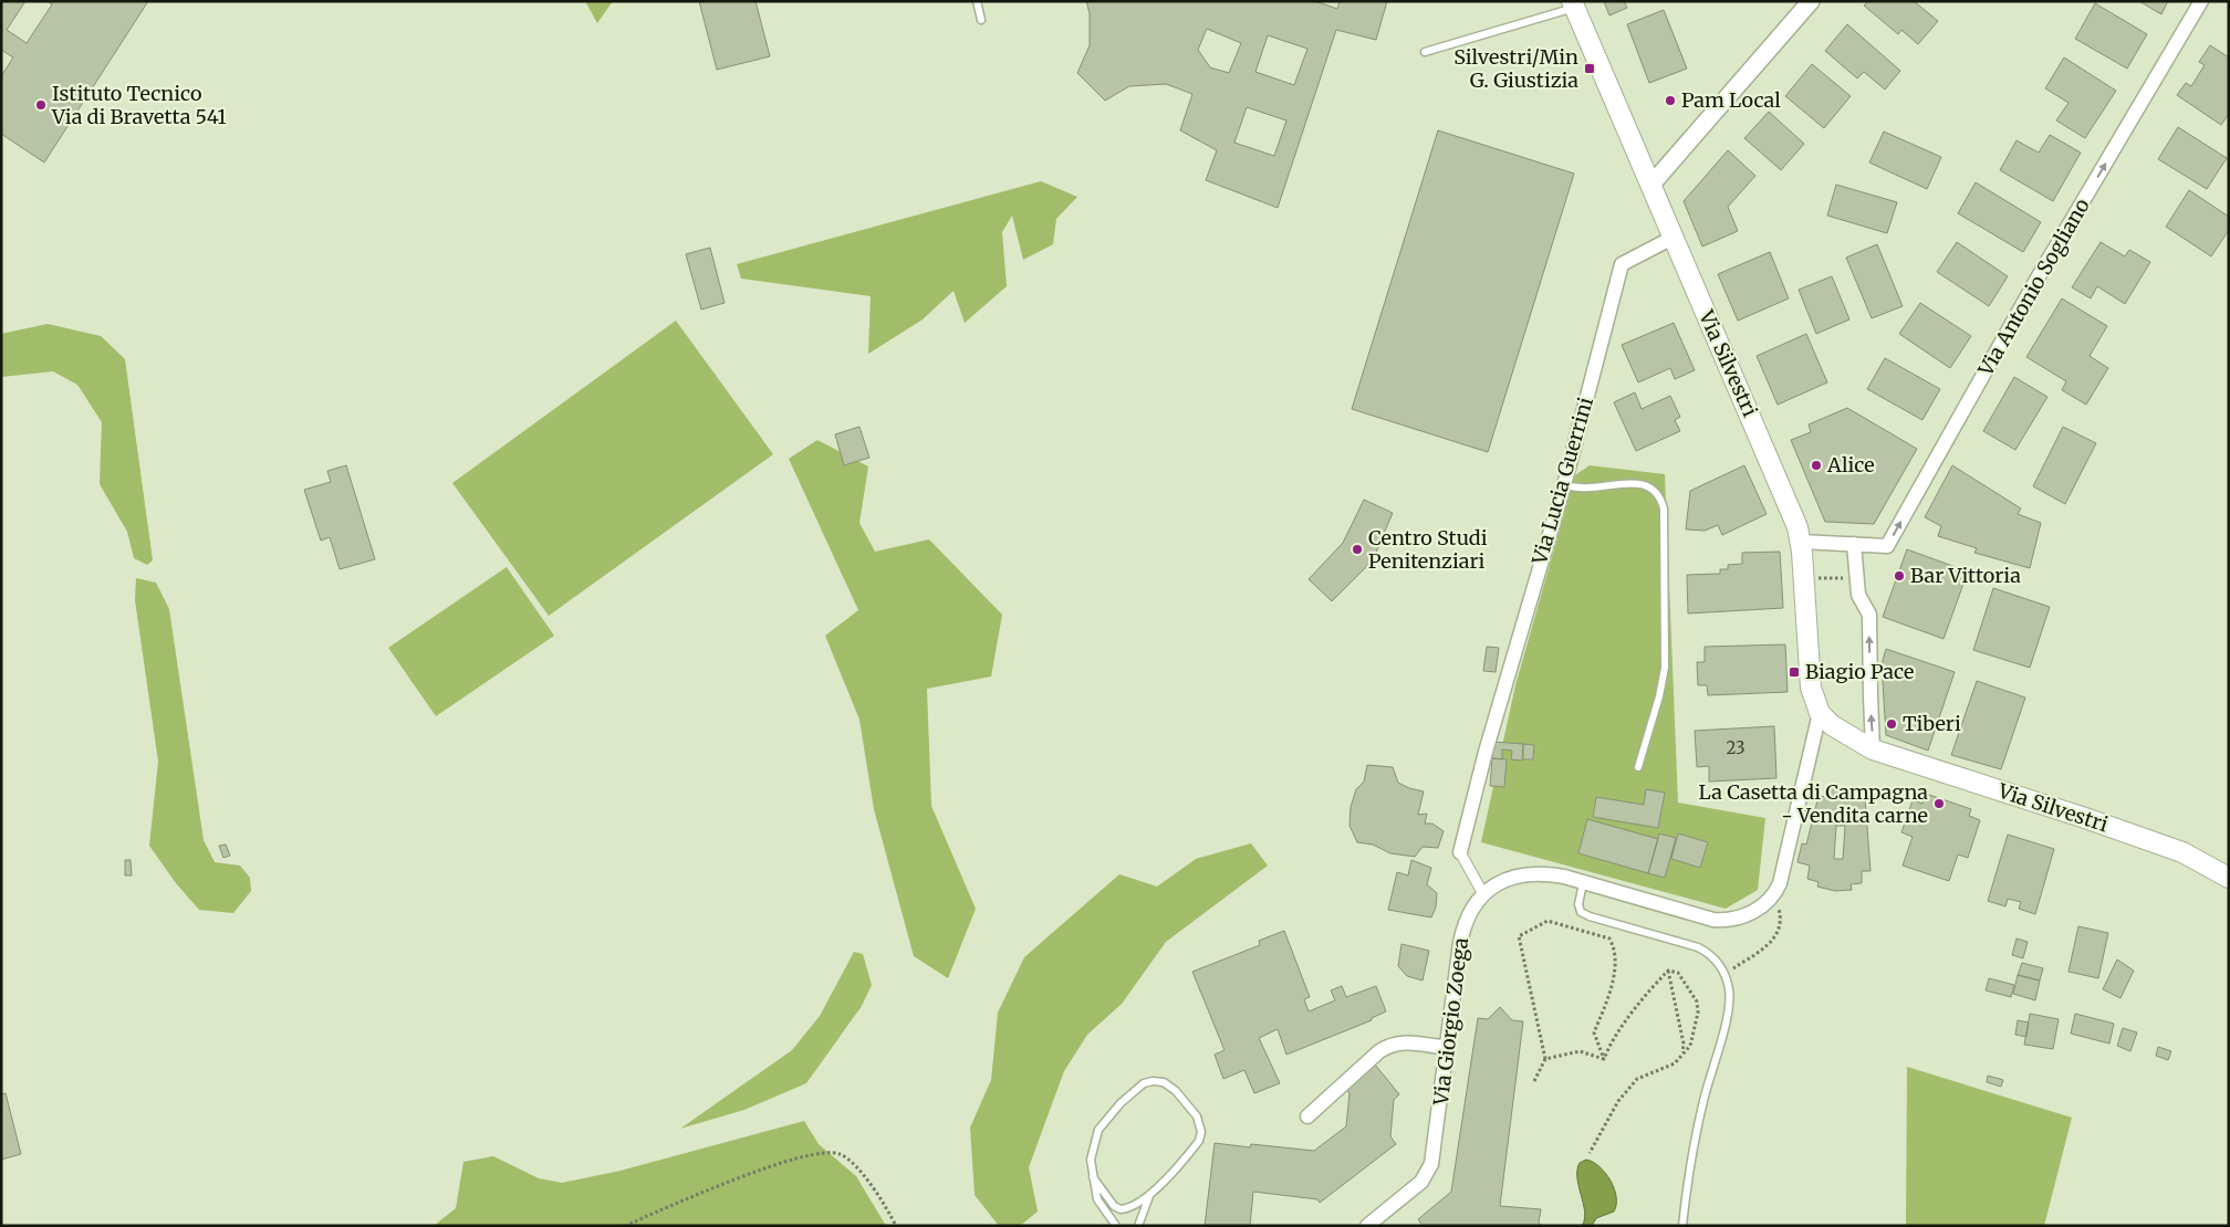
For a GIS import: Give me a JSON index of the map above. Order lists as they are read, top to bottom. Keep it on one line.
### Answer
{"streets":{"main road":["Via Silvestri"],"street":["Via Antonio Sogliano","Via Lucia Guerrini","Via Giorgio Zoega"]},"crossings":[["Via Silvestri","Via Lucia Guerrini"],["Via Silvestri","Via Giorgio Zoega"]],"one_way":["Via Antonio Sogliano"],"places":{"transit":["Silvestri/Min G. Giustizia","Biagio Pace"],"other":["Pam Local","Istituto Tecnico Via di Bravetta 541","Alice","Centro Studi Penitenziari","Bar Vittoria","Tiberi","La Casetta di Campagna - Vendita carne"]},"house_numbers":["23"]}
